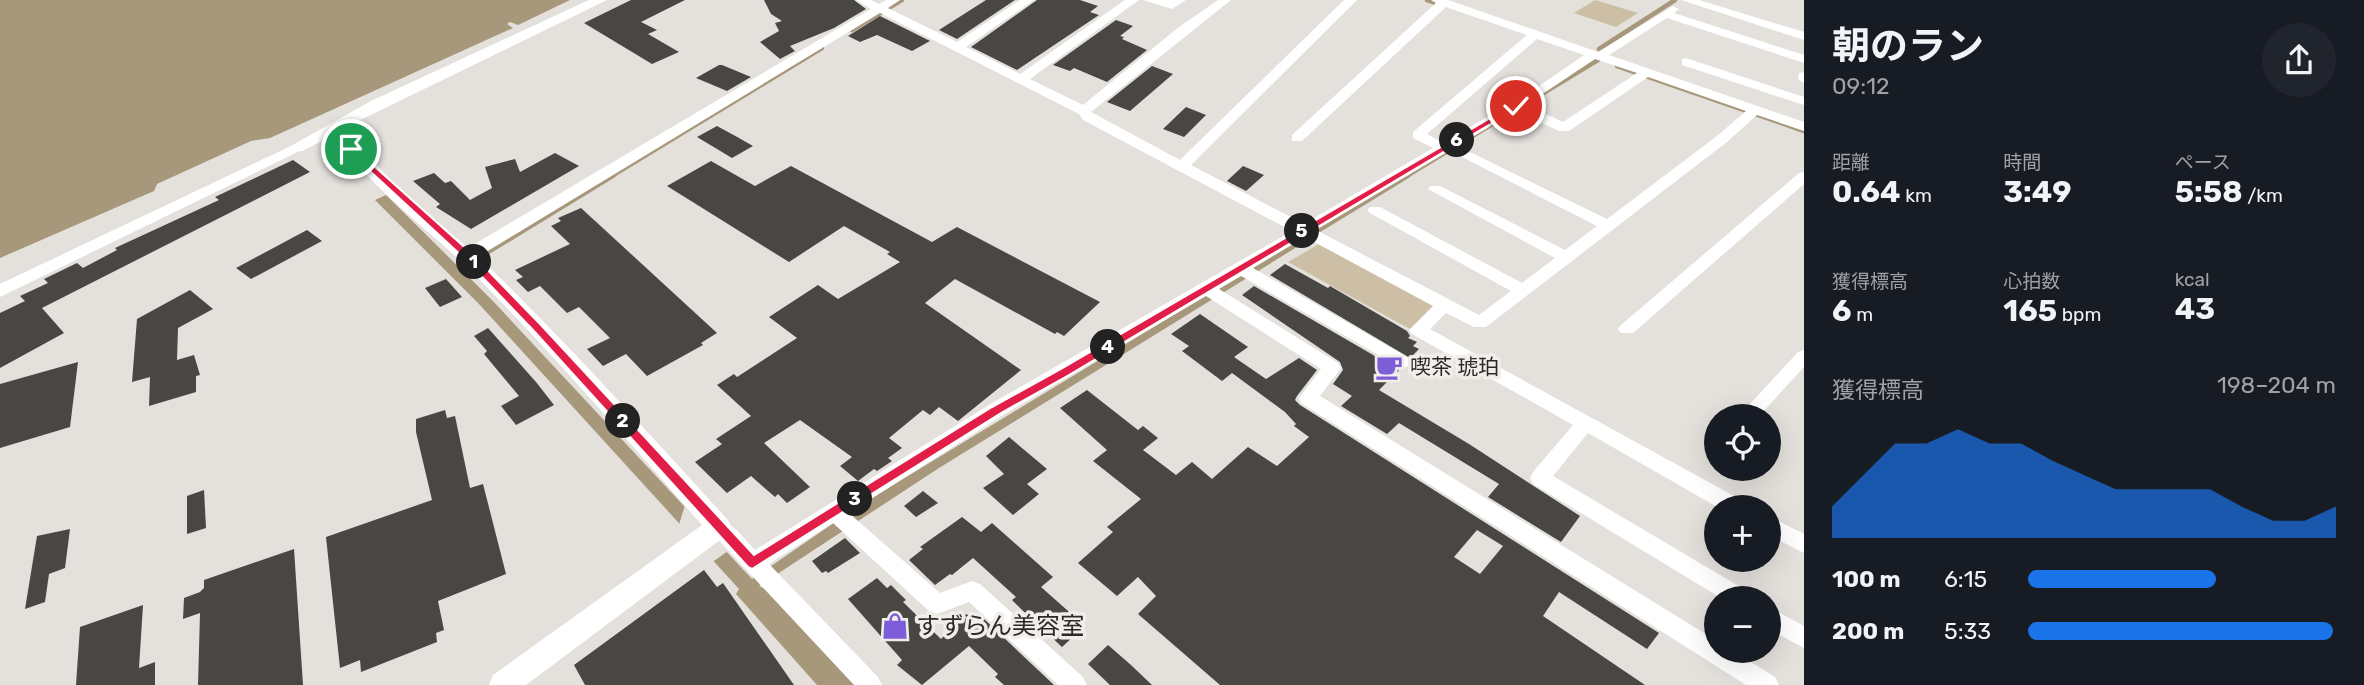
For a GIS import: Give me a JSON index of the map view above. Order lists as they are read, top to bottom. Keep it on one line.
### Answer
{"places":{"cafe":["喫茶 琥珀"],"shop":["すずらん美容室"]},"page":{"heading":["朝のラン","09:12"],"stats":[["距離","0.64 km"],["時間","3:49"],["ペース","5:58 /km"],["獲得標高","6 m"],["心拍数","165 bpm"],["kcal","43"]],"pins":["6","5","1","4","2","3"],"chart":["獲得標高","198–204 m"],"map_buttons":["+","−"],"list":[{"name":"100 m","note":"6:15"},{"name":"200 m","note":"5:33"}]}}
